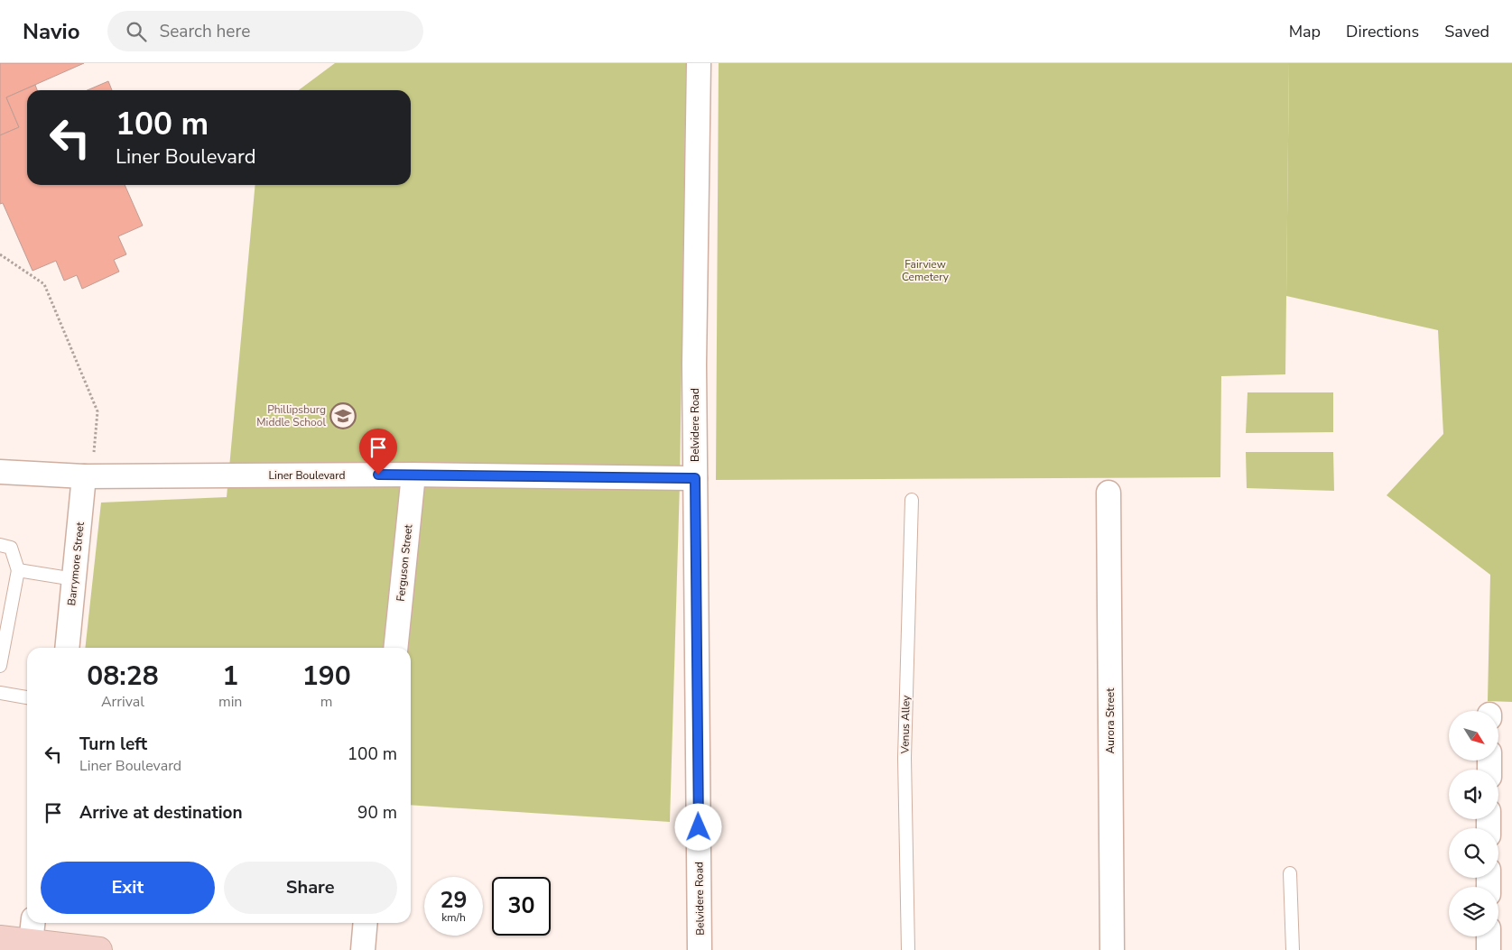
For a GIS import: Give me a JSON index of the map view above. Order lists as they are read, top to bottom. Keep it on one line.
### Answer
{"streets":{"street":["Belvidere Road","Liner Boulevard","Ferguson Street","Barrymore Street","Aurora Street"],"lane":["Venus Alley"]},"crossings":[["Belvidere Road","Liner Boulevard"],["Liner Boulevard","Ferguson Street"],["Liner Boulevard","Barrymore Street"]],"parks":["Fairview Cemetery"],"places":{"school or university":["Phillipsburg Middle School"]},"north":"bottom right","page":{"header":"Navio","search":"Search here","nav":["Map","Directions","Saved"],"turn":["100 m","Liner Boulevard"],"eta":["08:28","Arrival","1","min","190","m"],"list":[{"name":"Turn left","note":"Liner Boulevard","value":"100 m"},{"name":"Arrive at destination","value":"90 m"}],"buttons":["Exit","Share"],"speed":"29 km/h","limit":"30"}}
